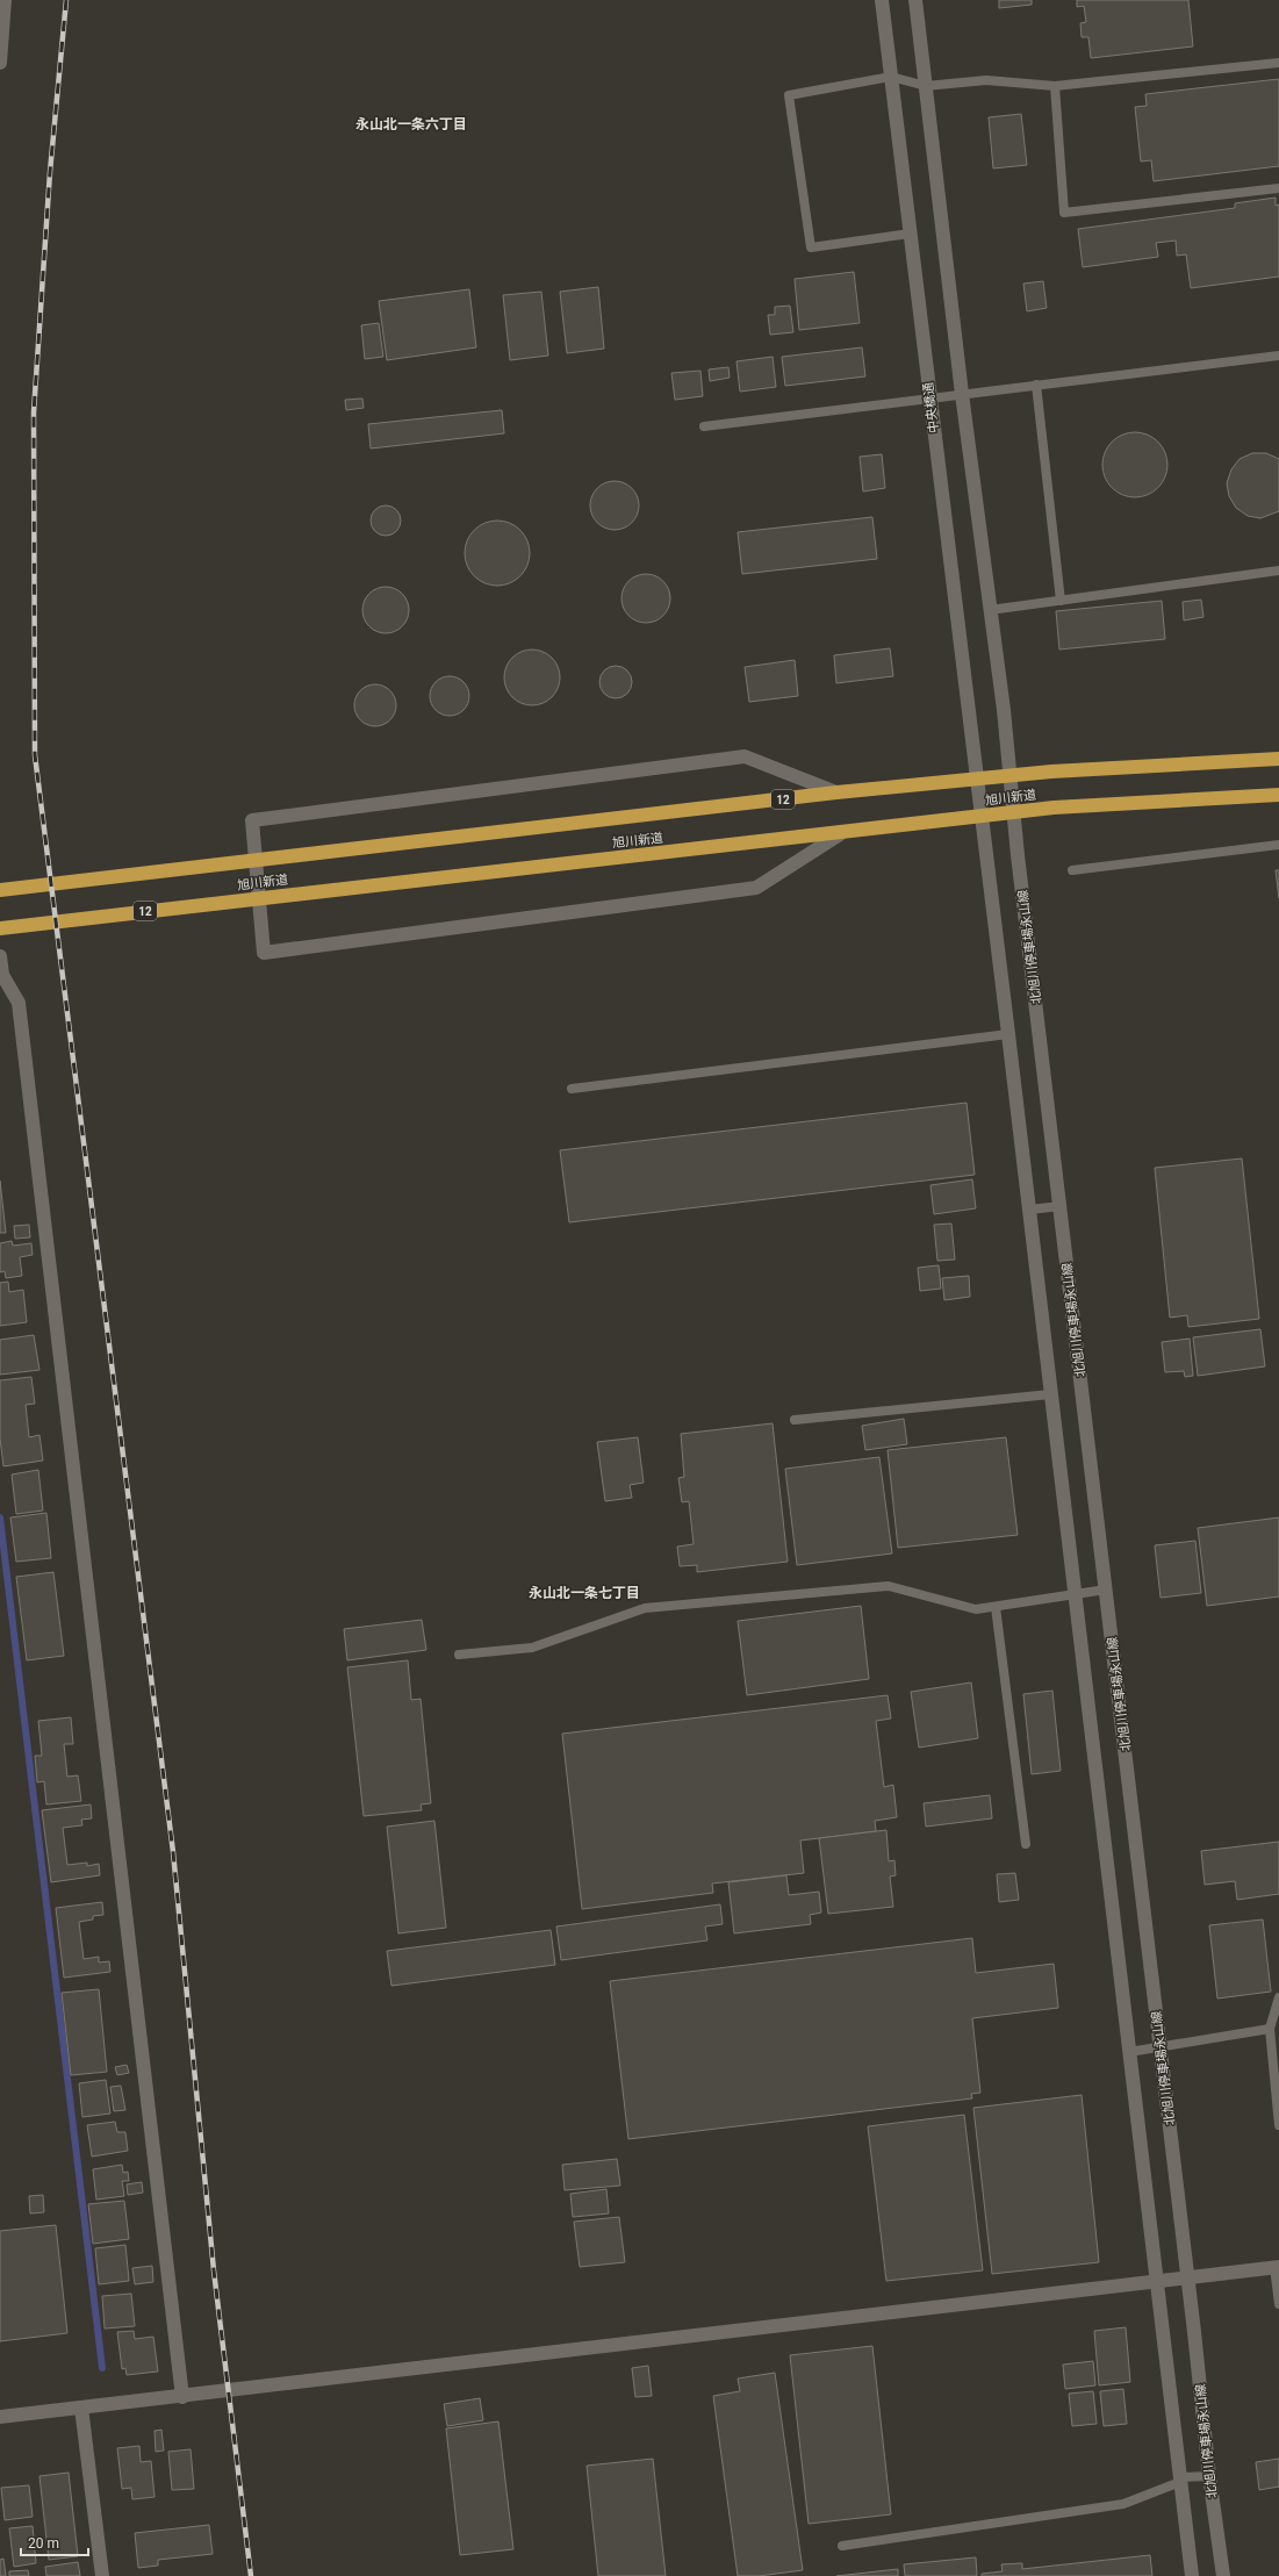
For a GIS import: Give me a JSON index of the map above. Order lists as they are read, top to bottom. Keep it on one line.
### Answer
{"streets":{"highway":["旭川新道","12"],"main road":["中央橋通","北旭川停車場永山線"]},"crossings":[["中央橋通","旭川新道"],["旭川新道","北旭川停車場永山線"]],"districts":["永山北一条六丁目","永山北一条七丁目"],"scale_bar":"20 m"}
